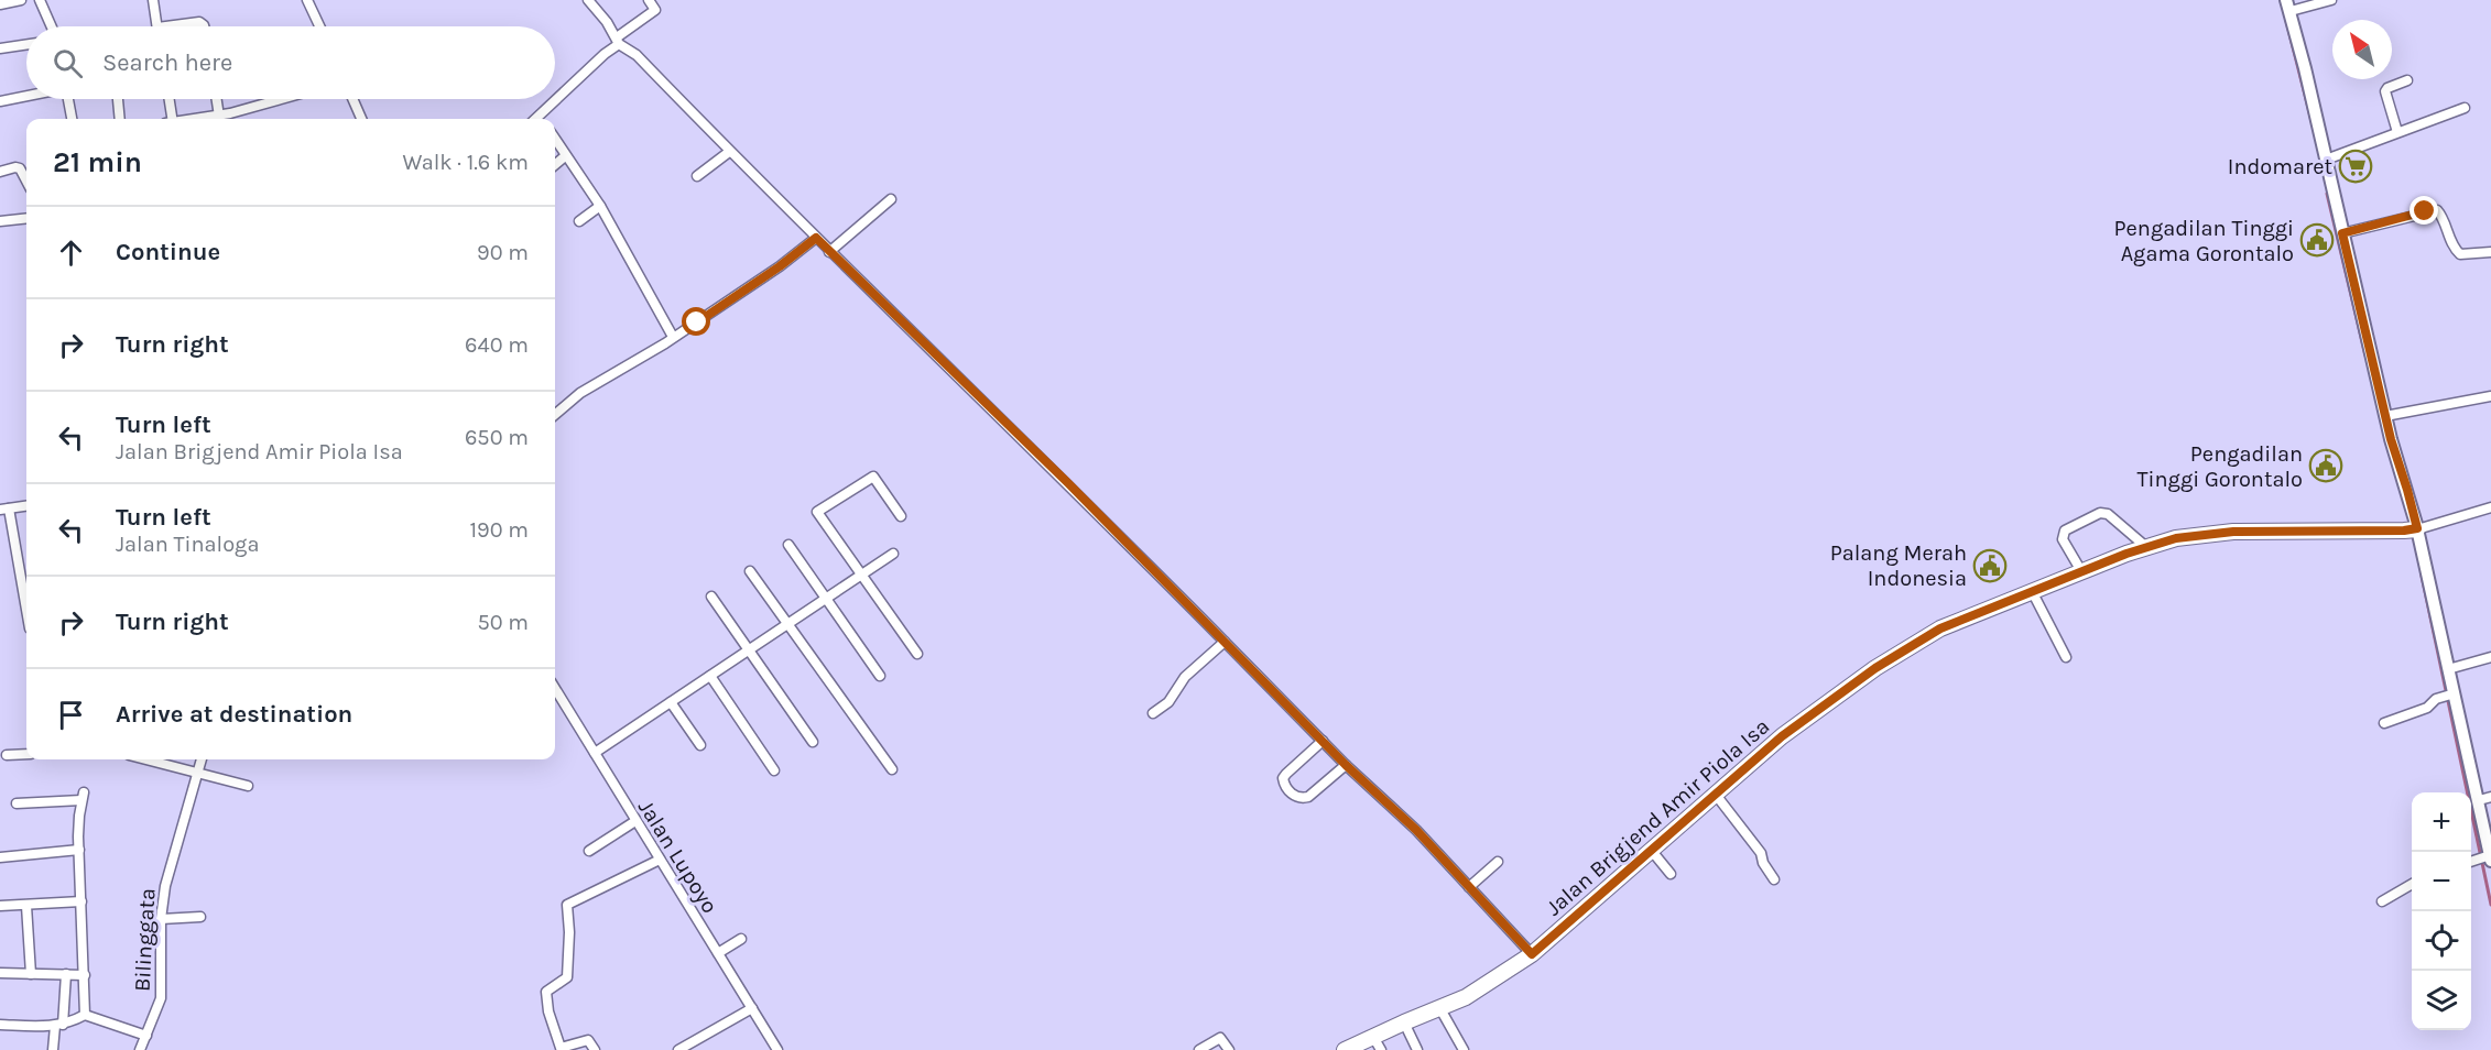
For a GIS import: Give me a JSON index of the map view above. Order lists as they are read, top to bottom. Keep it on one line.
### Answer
{"streets":{"main road":["Jalan Brigjend Amir Piola Isa"],"street":["Jalan Lupoyo","Bilinggata"]},"places":{"supermarket":["Indomaret"],"public building":["Pengadilan Tinggi Agama Gorontalo","Pengadilan Tinggi Gorontalo","Palang Merah Indonesia"]},"north":"top left","page":{"search":"Search here","heading":["21 min","Walk · 1.6 km"],"list":[["Continue","90 m"],["Turn right","640 m"],["Turn left","Jalan Brigjend Amir Piola Isa","650 m"],["Turn left","Jalan Tinaloga","190 m"],["Turn right","50 m"],"Arrive at destination"],"map_buttons":["+","−"]}}
